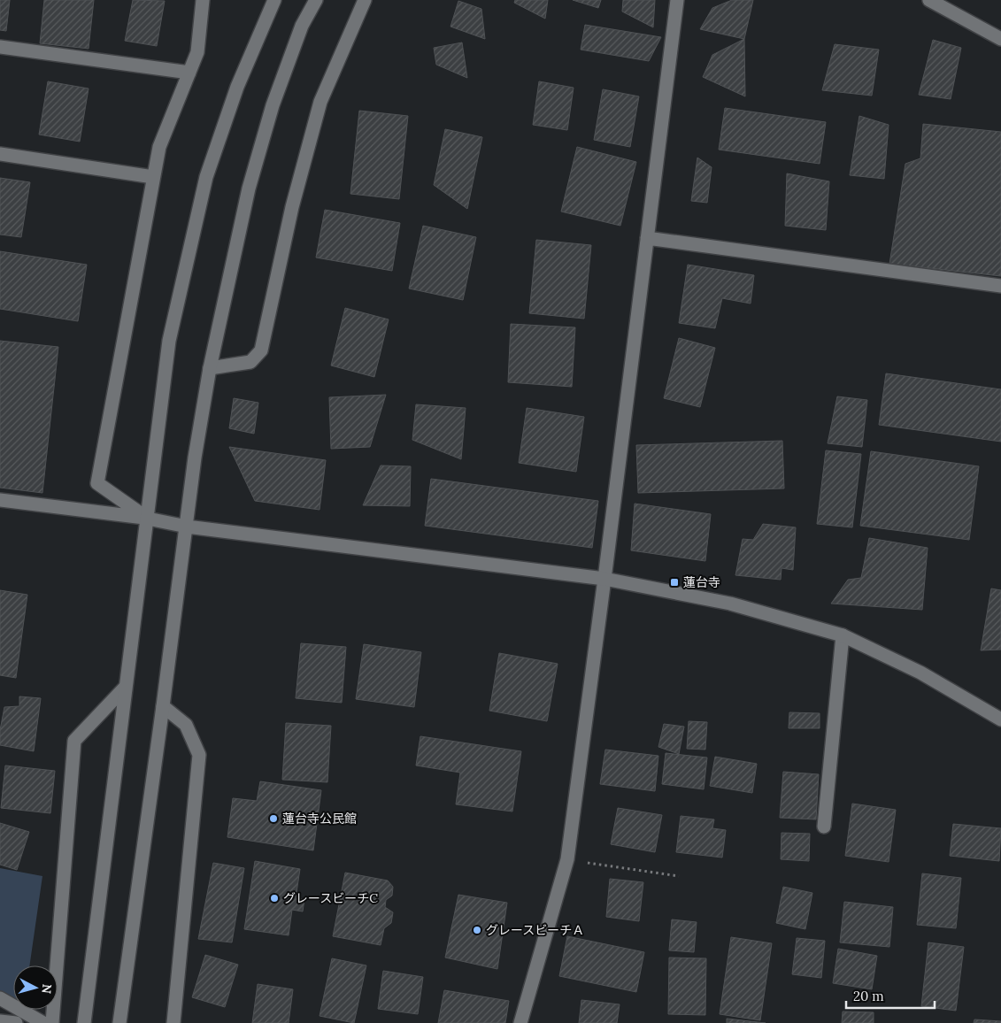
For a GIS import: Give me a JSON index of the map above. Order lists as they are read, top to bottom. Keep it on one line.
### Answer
{"places":{"transit":["蓮台寺"],"other":["蓮台寺公民館","グレースビーチC","グレースビーチＡ"]},"scale_bar":"20 m","north":"right"}
